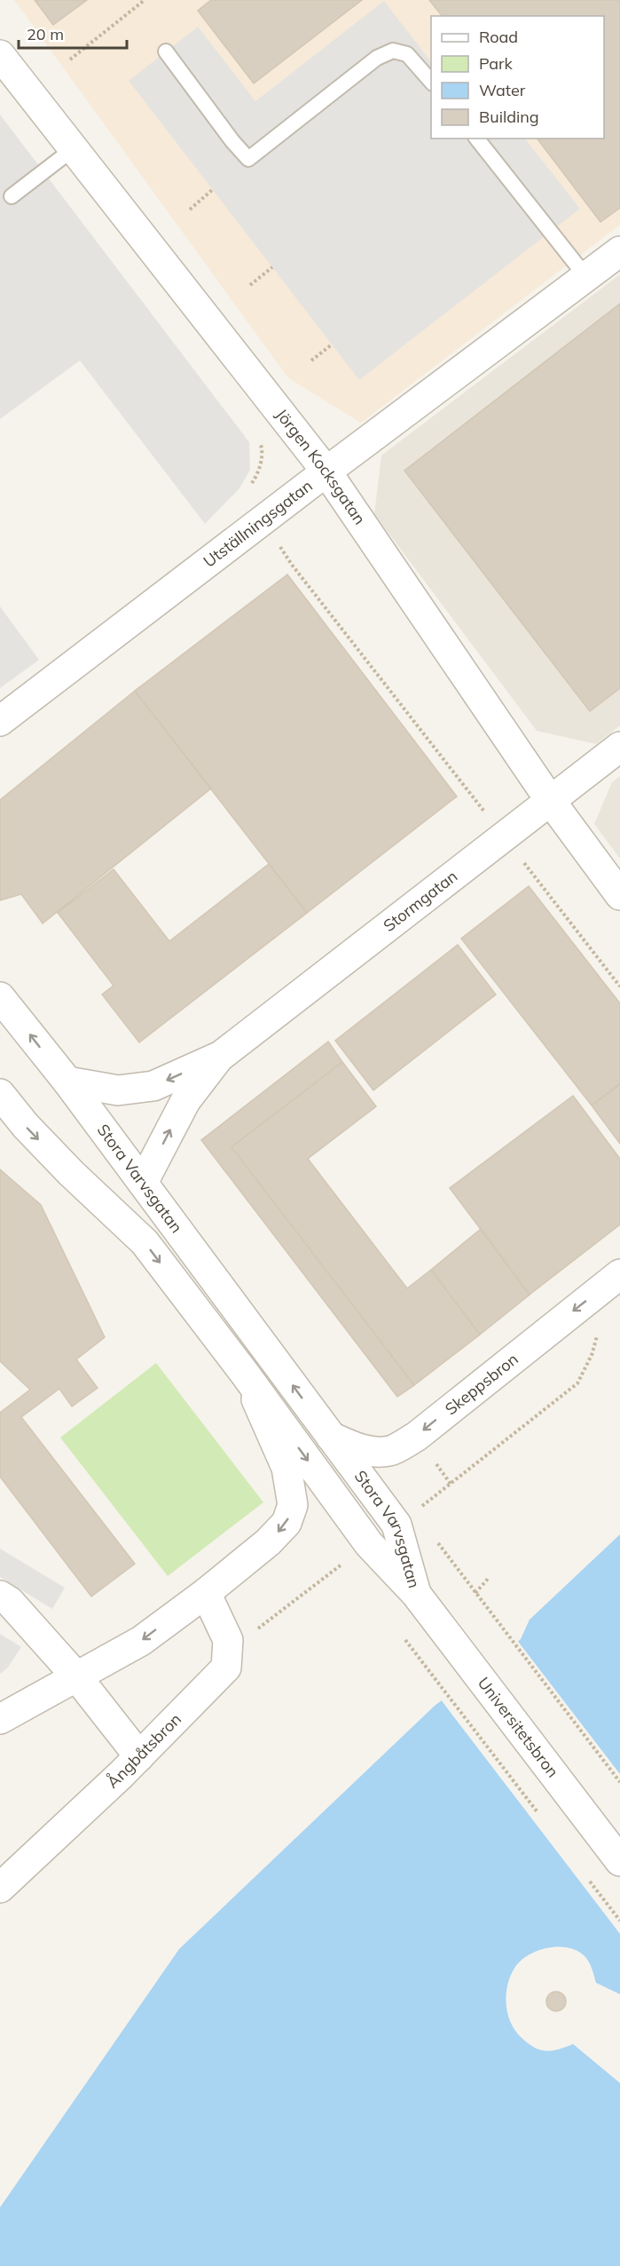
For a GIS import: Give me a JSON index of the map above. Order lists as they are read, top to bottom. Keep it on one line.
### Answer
{"streets":{"street":["Jörgen Kocksgatan","Utställningsgatan","Stormgatan","Stora Varvsgatan","Skeppsbron","Universitetsbron","Ångbåtsbron"]},"crossings":[["Jörgen Kocksgatan","Utställningsgatan"],["Jörgen Kocksgatan","Stormgatan"],["Stormgatan","Stora Varvsgatan"],["Stora Varvsgatan","Skeppsbron"],["Stora Varvsgatan","Universitetsbron"]],"one_way":["Skeppsbron"],"legend":["Road","Park","Water","Building"],"scale_bar":"20 m"}
